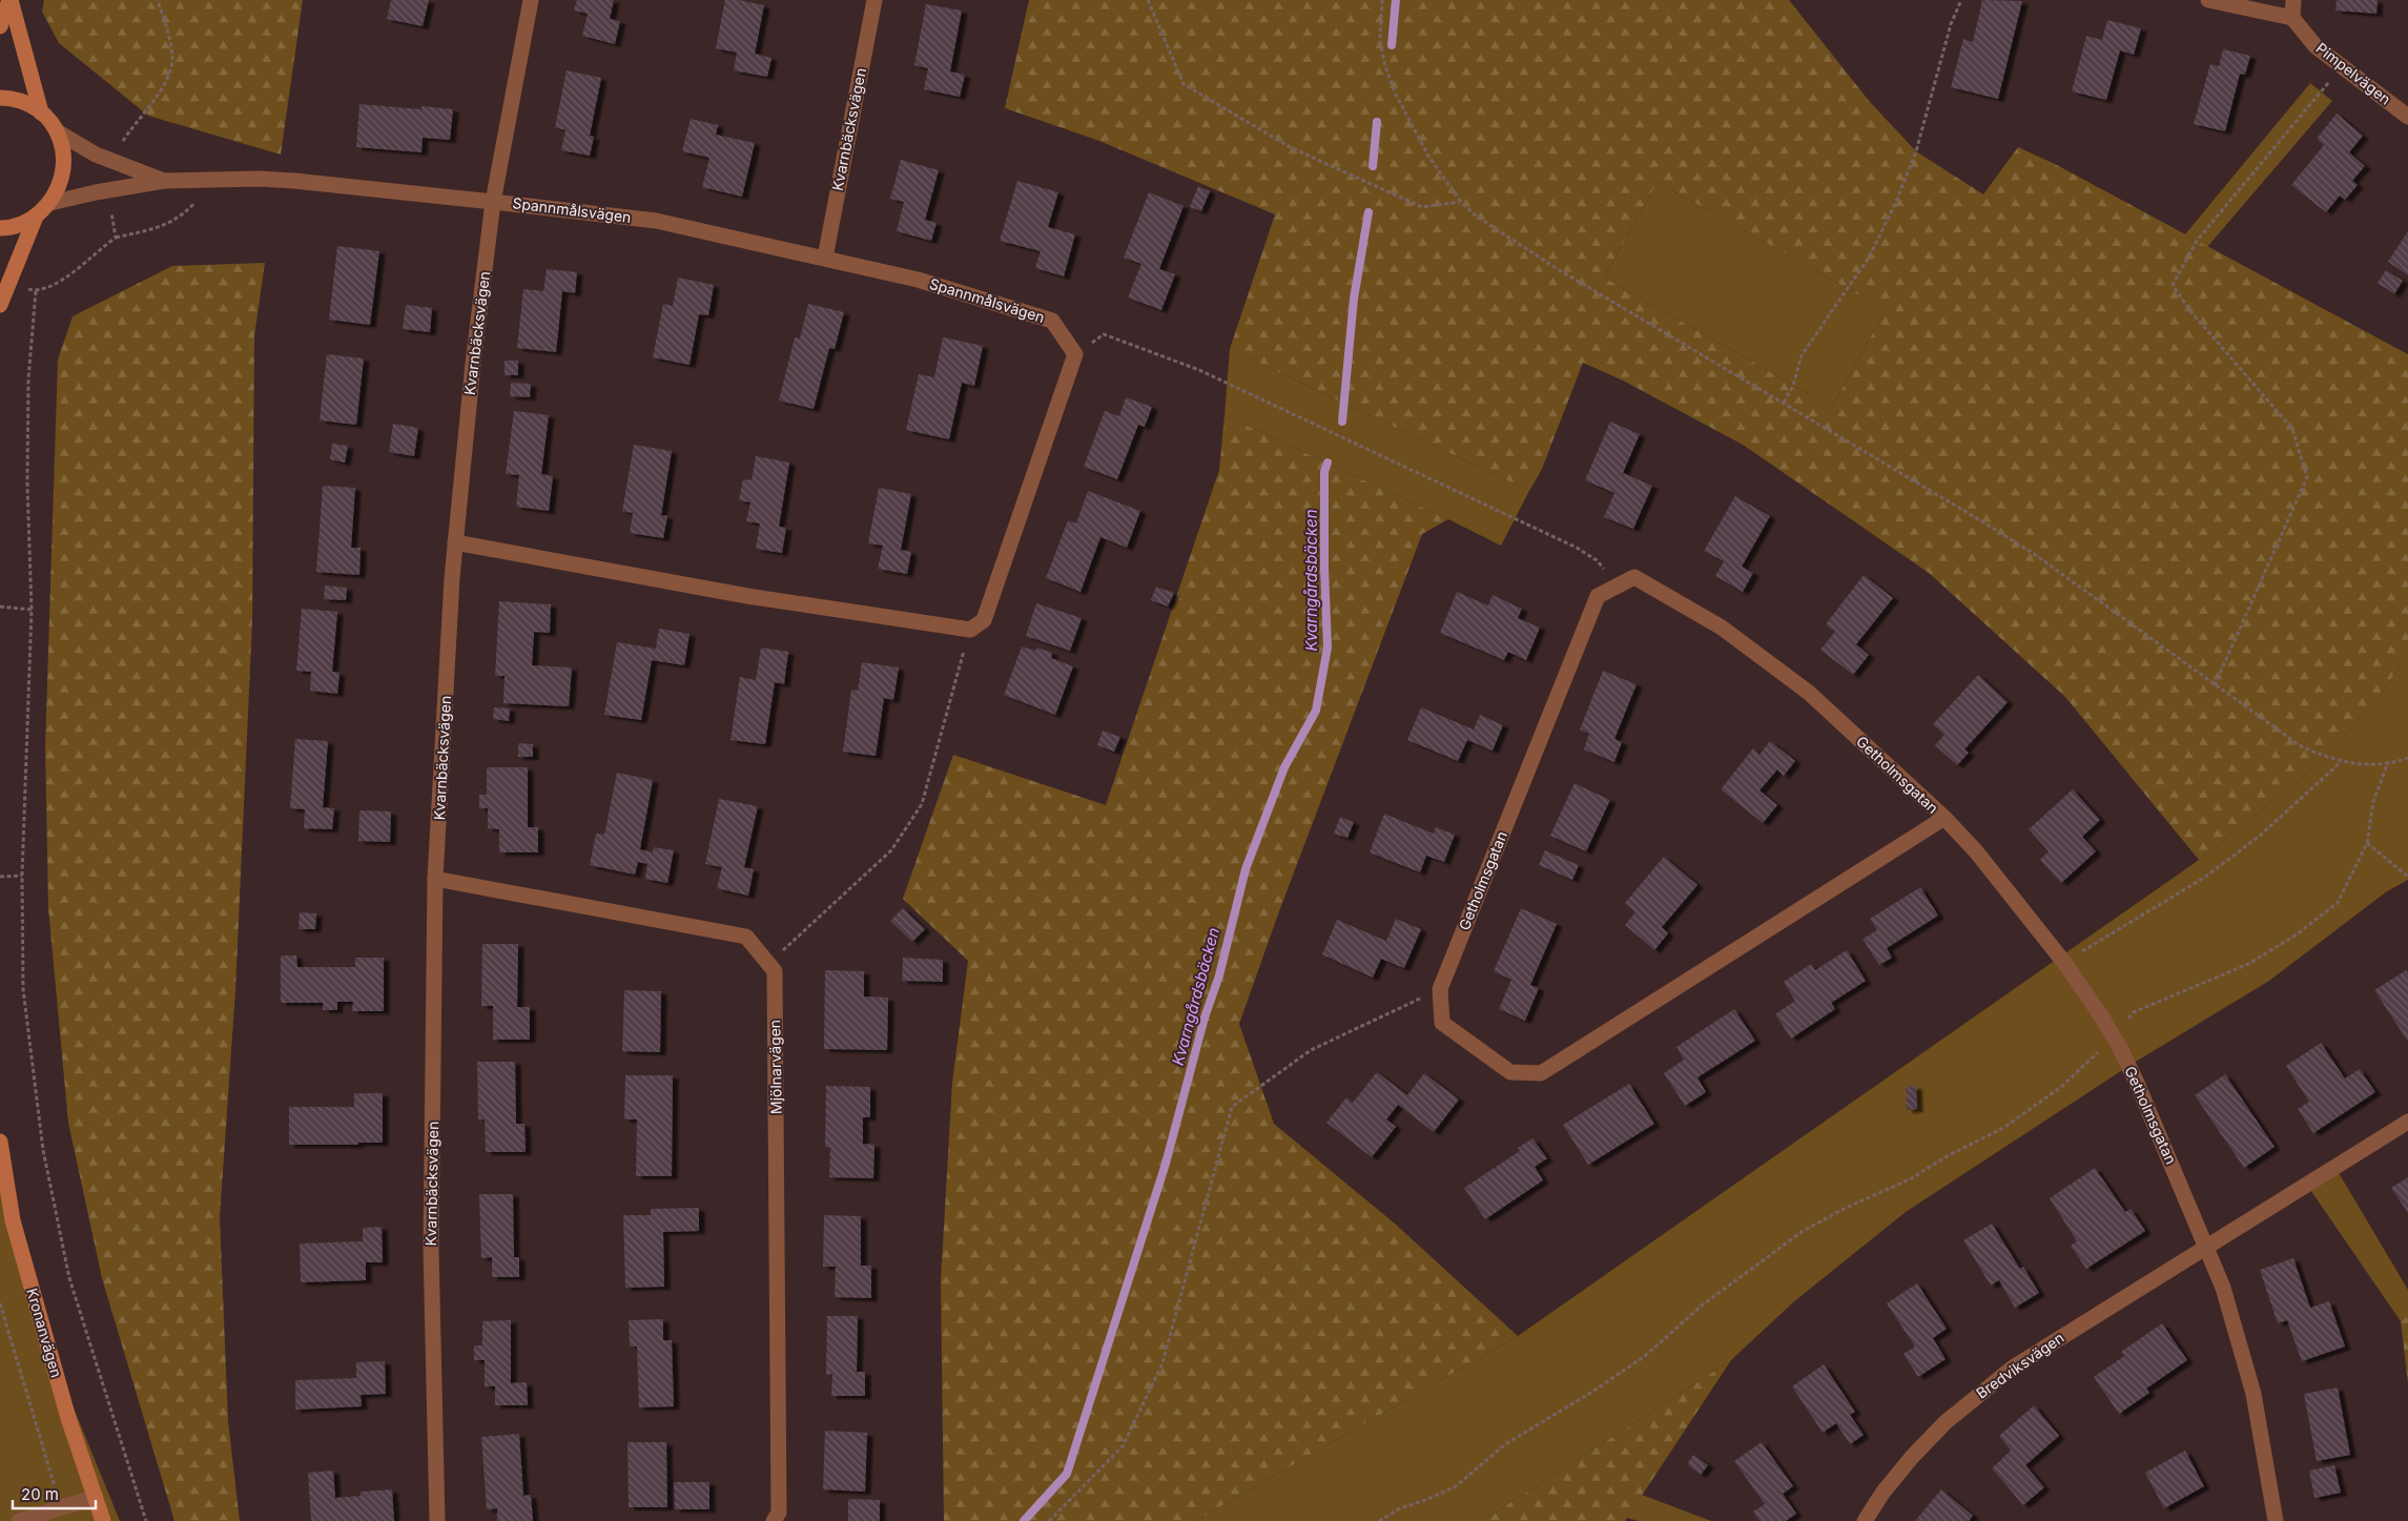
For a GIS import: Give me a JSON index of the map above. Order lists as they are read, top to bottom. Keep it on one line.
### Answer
{"streets":{"street":["Pimpelvägen","Kvarnbäcksvägen","Spannmålsvägen","Getholmsgatan","Mjölnarvägen","Kronanvägen","Bredviksvägen"]},"crossings":[["Kvarnbäcksvägen","Spannmålsvägen"],["Getholmsgatan","Bredviksvägen"]],"water":["Kvarngårdsbäcken"],"scale_bar":"20 m"}
